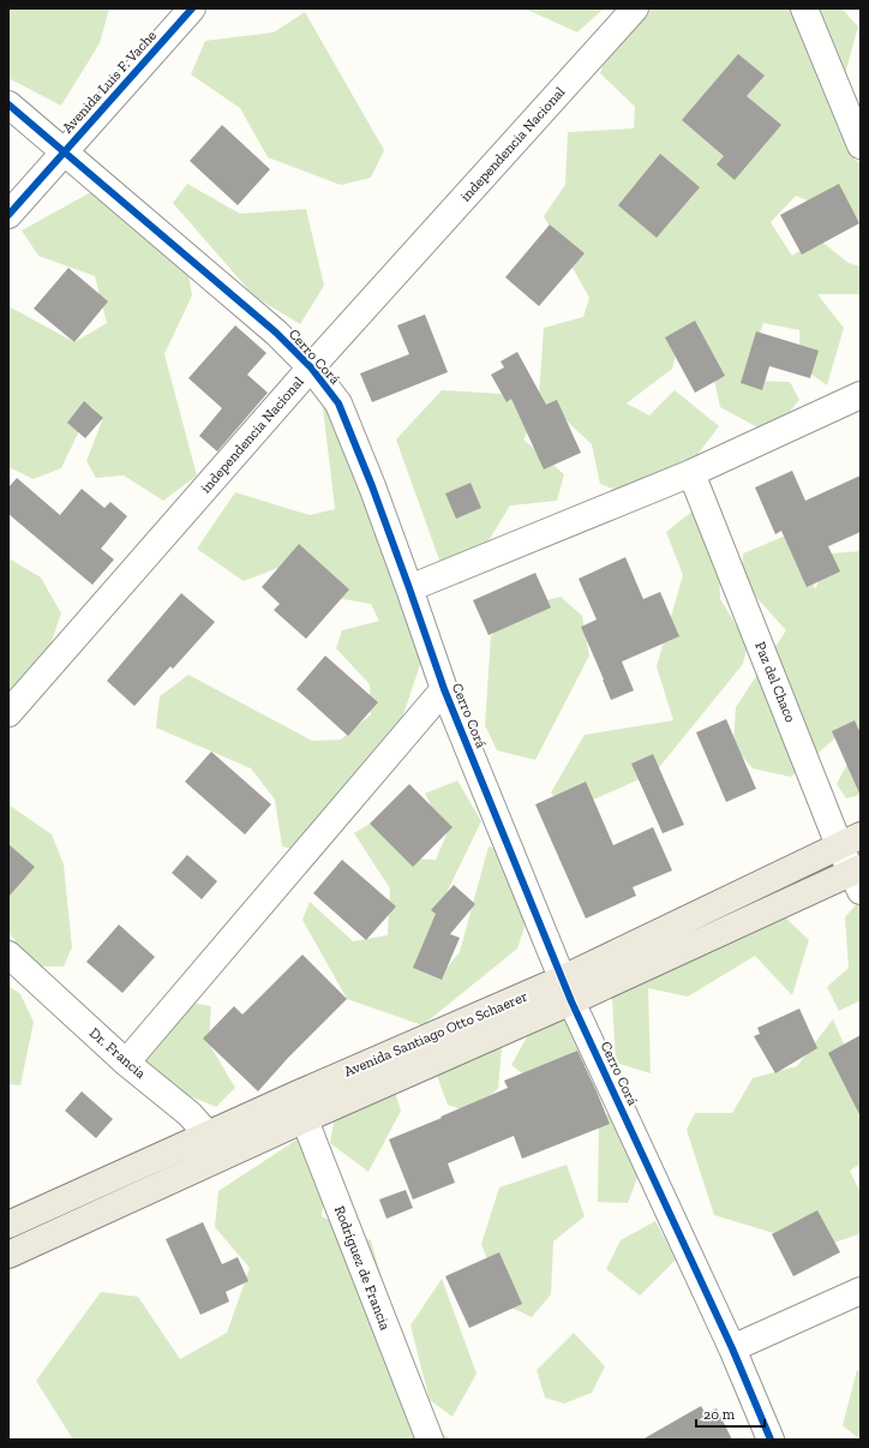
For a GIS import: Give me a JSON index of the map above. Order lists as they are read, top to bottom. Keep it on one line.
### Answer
{"streets":{"main road":["Avenida Santiago Otto Schaerer"],"street":["Avenida Luis F. Vache","independencia Nacional","Cerro Corá","Paz del Chaco","Dr. Francia","Rodríguez de Francia"]},"crossings":[["Avenida Luis F. Vache","Cerro Corá"],["independencia Nacional","Cerro Corá"],["Cerro Corá","Avenida Santiago Otto Schaerer"],["Paz del Chaco","Avenida Santiago Otto Schaerer"],["Avenida Santiago Otto Schaerer","Dr. Francia"],["Avenida Santiago Otto Schaerer","Rodríguez de Francia"]],"scale_bar":"20 m"}
